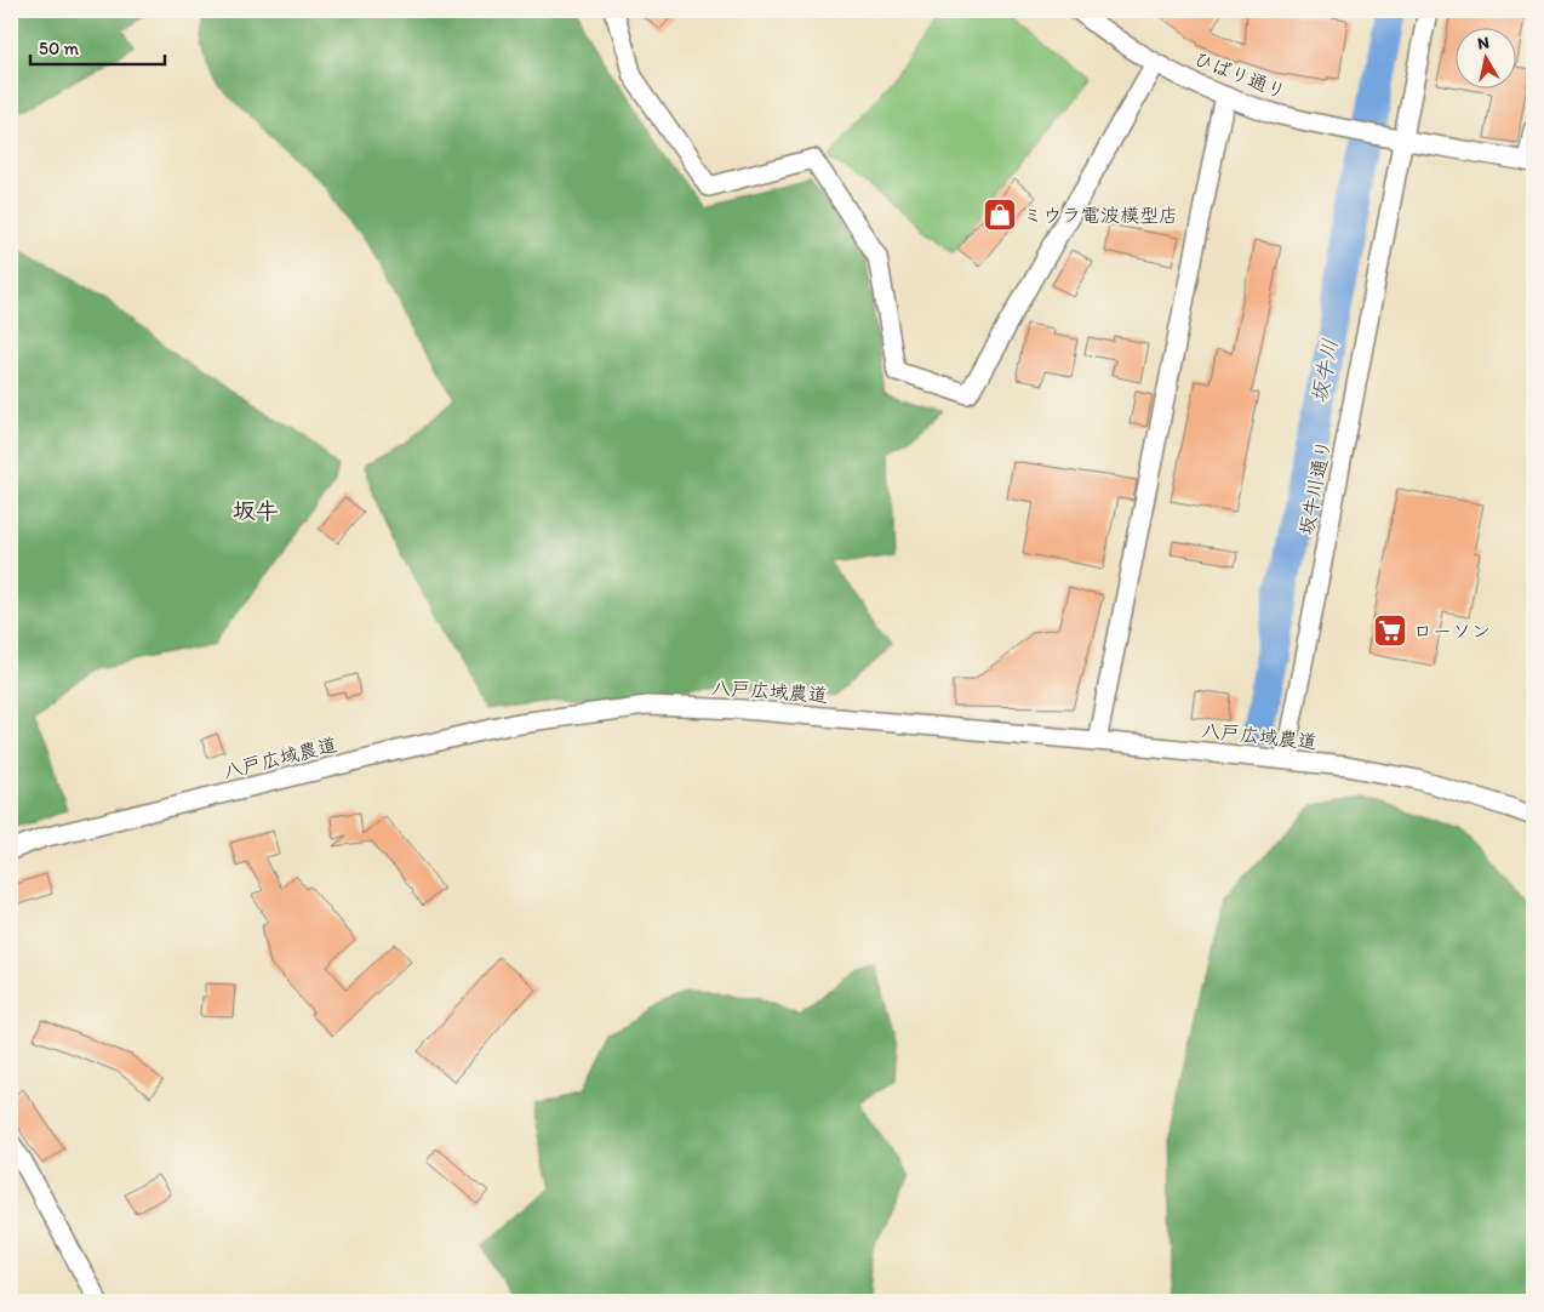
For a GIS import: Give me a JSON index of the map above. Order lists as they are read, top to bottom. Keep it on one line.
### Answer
{"streets":{"street":["ひばり通り","坂牛川通り","八戸広域農道"]},"crossings":[["ひばり通り","坂牛川通り"],["坂牛川通り","八戸広域農道"]],"districts":["坂牛"],"water":["坂牛川"],"places":{"shop":["ミウラ電波模型店"],"supermarket":["ローソン"]},"scale_bar":"50 m","north":"top"}
